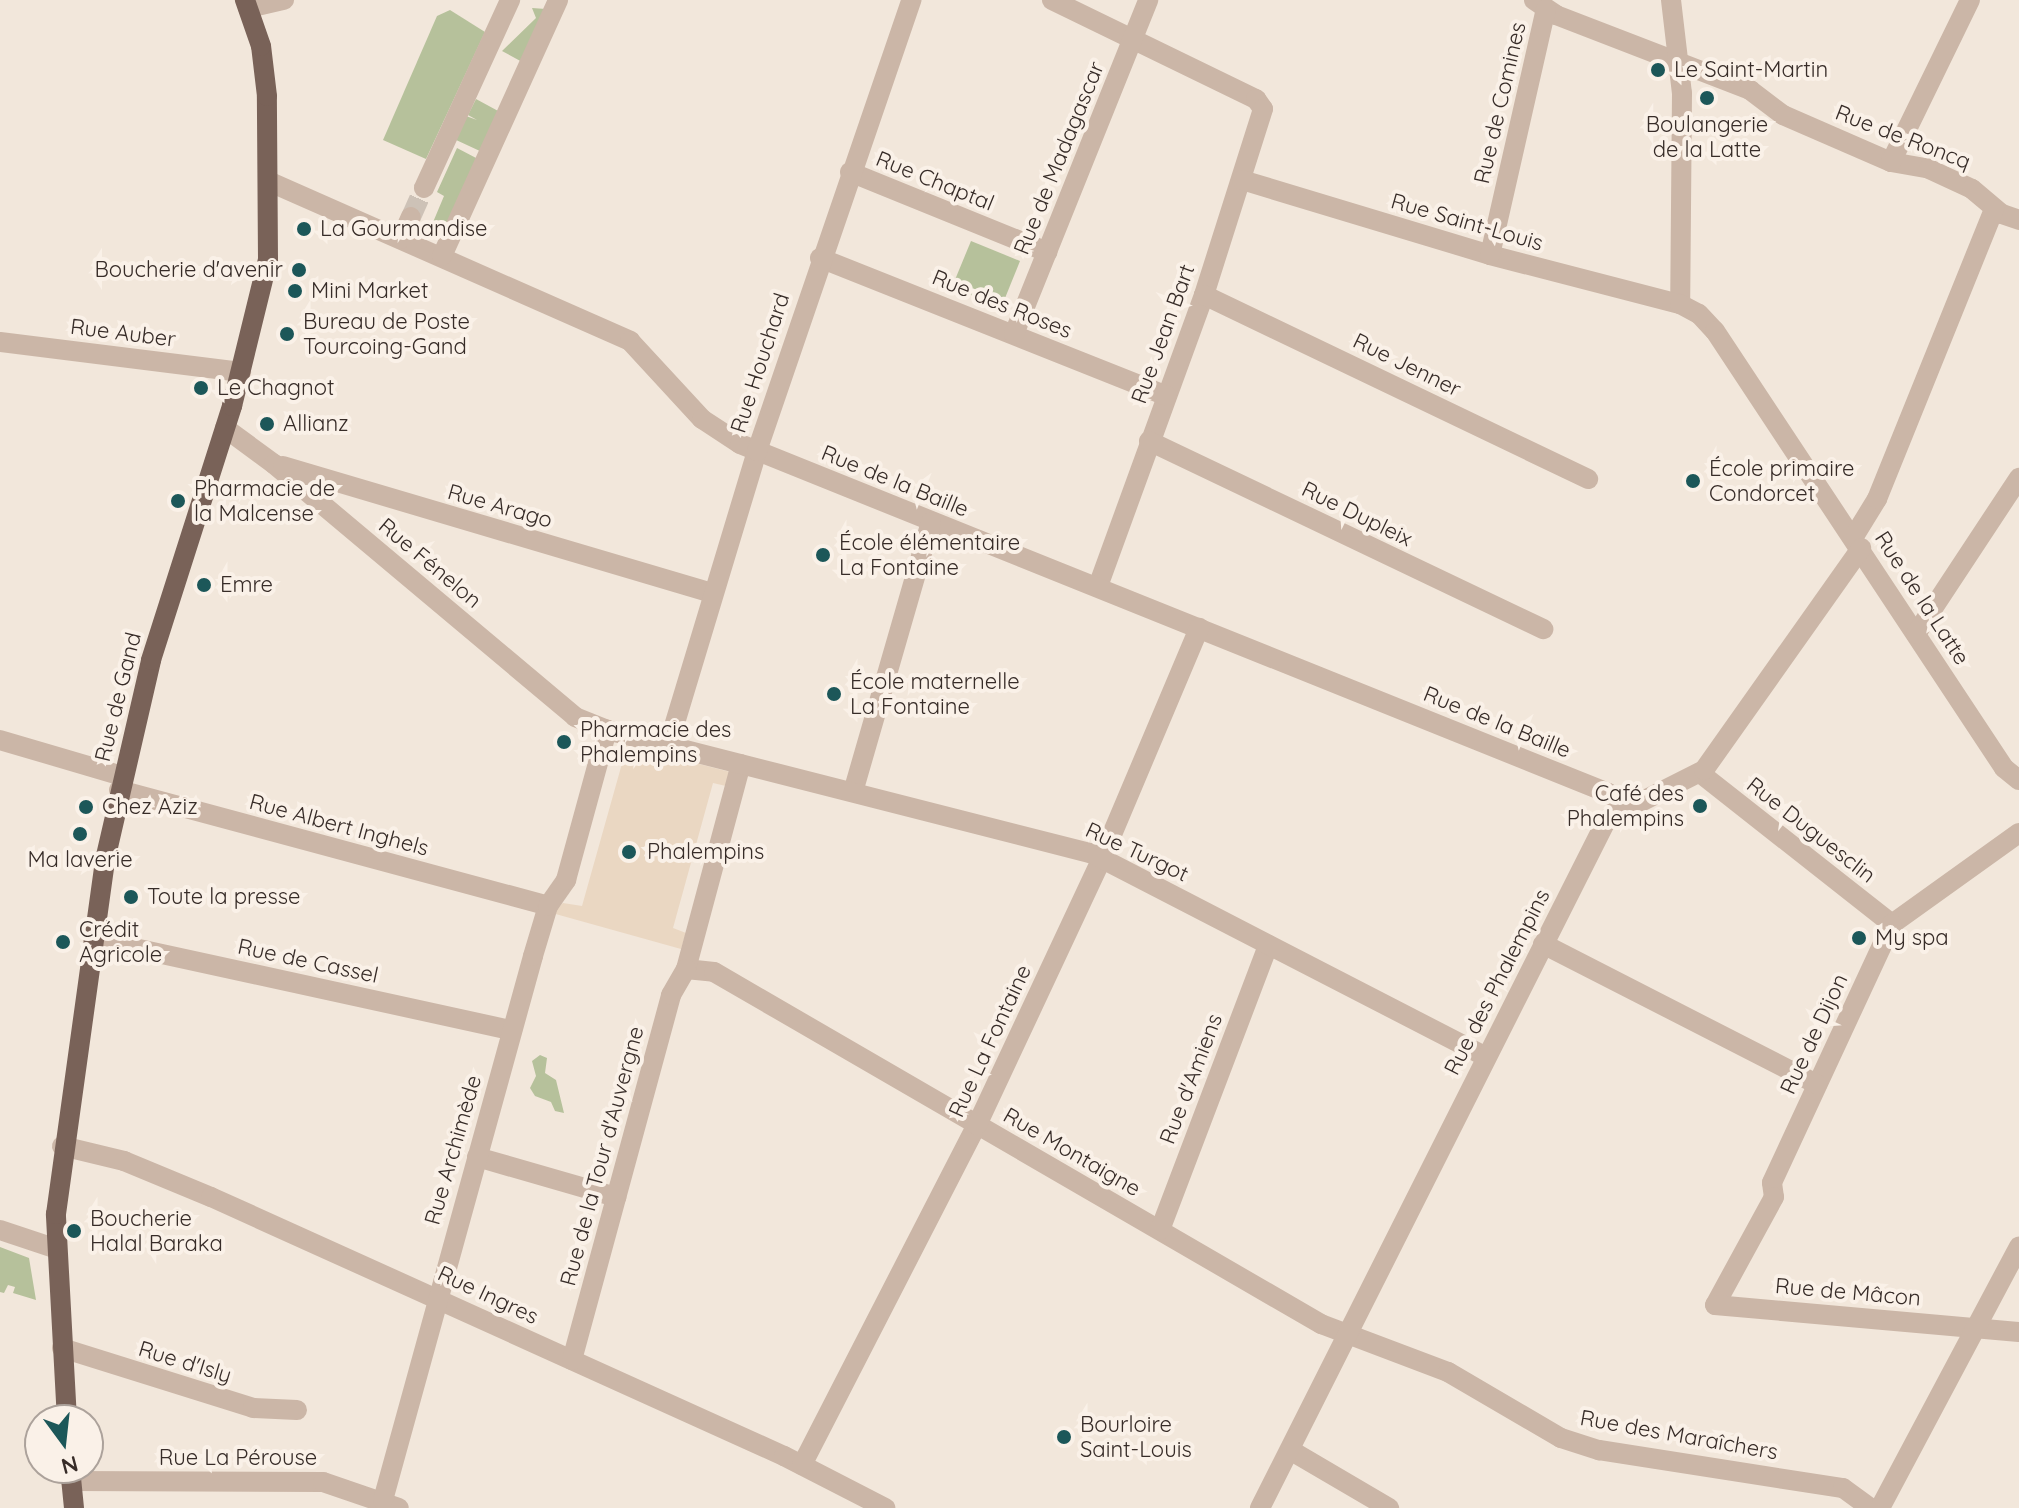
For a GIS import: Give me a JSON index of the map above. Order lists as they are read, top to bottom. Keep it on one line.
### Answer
{"streets":{"main road":["Rue de Gand"],"street":["Rue de Comines","Rue de Roncq","Rue de Madagascar","Rue Chaptal","Rue Saint-Louis","Rue des Roses","Rue Auber","Rue Jean Bart","Rue Houchard","Rue Jenner","Rue de la Baille","Rue Arago","Rue Dupleix","Rue Fénelon","Rue de la Latte","Rue Albert Inghels","Rue Duguesclin","Rue Turgot","Rue de Cassel","Rue des Phalempins","Rue de Dijon","Rue La Fontaine","Rue d'Amiens","Rue Archimède","Rue Montaigne","Rue de la Tour d'Auvergne","Rue de Mâcon","Rue Ingres","Rue d'Isly","Rue des Maraîchers","Rue La Pérouse"]},"crossings":[["Rue de Comines","Rue de Roncq"],["Rue de Comines","Rue Saint-Louis"],["Rue de Madagascar","Rue Chaptal"],["Rue de Madagascar","Rue des Roses"],["Rue de Madagascar","Rue Jean Bart"],["Rue Chaptal","Rue Houchard"],["Rue Saint-Louis","Rue Jean Bart"],["Rue Saint-Louis","Rue de la Latte"],["Rue des Roses","Rue Jean Bart"],["Rue des Roses","Rue Houchard"],["Rue Auber","Rue de Gand"],["Rue Jean Bart","Rue Jenner"],["Rue Jean Bart","Rue de la Baille"],["Rue Jean Bart","Rue Dupleix"],["Rue Houchard","Rue de la Baille"],["Rue Houchard","Rue Arago"],["Rue Houchard","Rue Fénelon"],["Rue Houchard","Rue Turgot"],["Rue de la Baille","Rue de Gand"],["Rue de la Baille","Rue des Phalempins"],["Rue de la Baille","Rue La Fontaine"],["Rue Arago","Rue Fénelon"],["Rue Fénelon","Rue de Gand"],["Rue Fénelon","Rue Turgot"],["Rue Fénelon","Rue Archimède"],["Rue de Gand","Rue Albert Inghels"],["Rue de Gand","Rue de Cassel"],["Rue de Gand","Rue Ingres"],["Rue de Gand","Rue d'Isly"],["Rue Albert Inghels","Rue Archimède"],["Rue Duguesclin","Rue des Phalempins"],["Rue Duguesclin","Rue de Dijon"],["Rue Turgot","Rue des Phalempins"],["Rue Turgot","Rue La Fontaine"],["Rue Turgot","Rue d'Amiens"],["Rue Turgot","Rue de la Tour d'Auvergne"],["Rue de Cassel","Rue Archimède"],["Rue des Phalempins","Rue Montaigne"],["Rue des Phalempins","Rue des Maraîchers"],["Rue de Dijon","Rue de Mâcon"],["Rue La Fontaine","Rue Montaigne"],["Rue La Fontaine","Rue Ingres"],["Rue d'Amiens","Rue Montaigne"],["Rue Archimède","Rue Ingres"],["Rue Archimède","Rue La Pérouse"],["Rue Montaigne","Rue de la Tour d'Auvergne"],["Rue Montaigne","Rue des Maraîchers"],["Rue de la Tour d'Auvergne","Rue Ingres"]],"places":["Le Saint-Martin","Boulangerie de la Latte","La Gourmandise","Boucherie d'avenir","Mini Market","Bureau de Poste Tourcoing-Gand","Le Chagnot","Allianz","École primaire Condorcet","Pharmacie de la Malcense","École élémentaire La Fontaine","Emre","École maternelle La Fontaine","Pharmacie des Phalempins","Café des Phalempins","Chez Aziz","Ma laverie","Phalempins","Toute la presse","My spa","Crédit Agricole","Boucherie Halal Baraka","Bourloire Saint-Louis"],"north":"bottom"}
